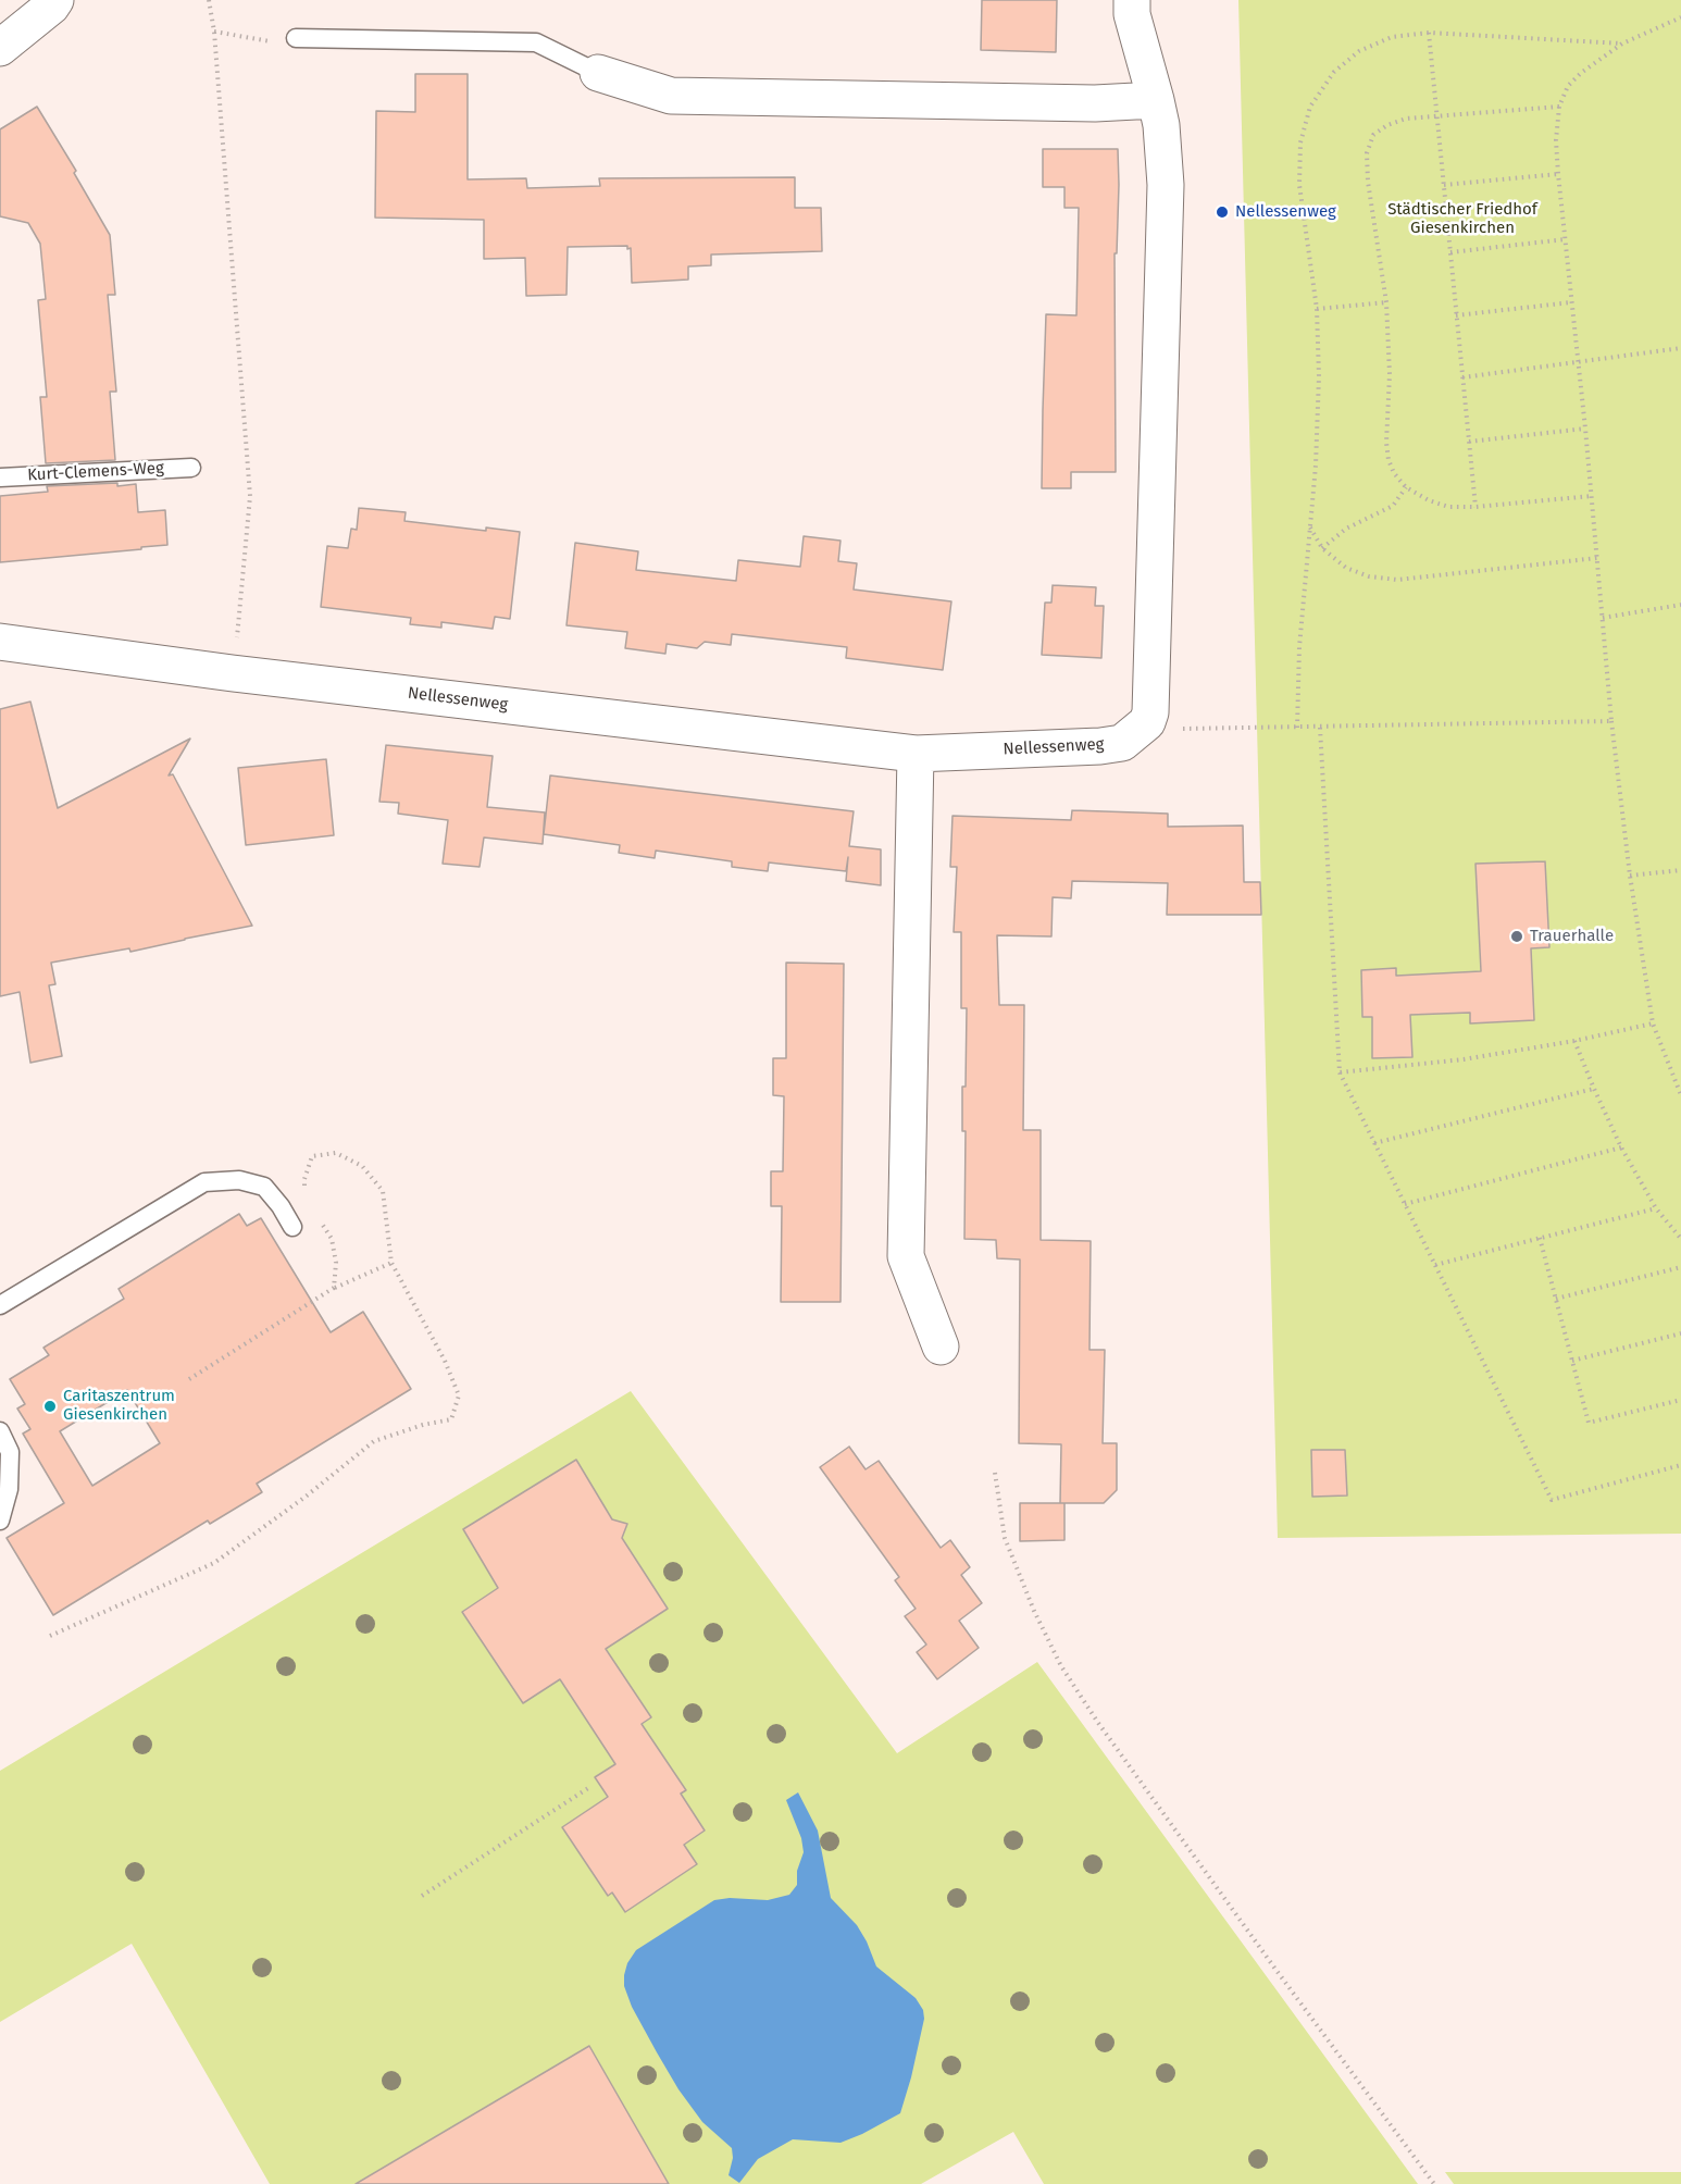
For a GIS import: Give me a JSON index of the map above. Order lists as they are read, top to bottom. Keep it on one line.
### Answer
{"streets":{"street":["Nellessenweg"],"lane":["Kurt-Clemens-Weg"]},"parks":["Städtischer Friedhof Giesenkirchen"],"places":["Nellessenweg","Trauerhalle","Caritaszentrum Giesenkirchen"]}
